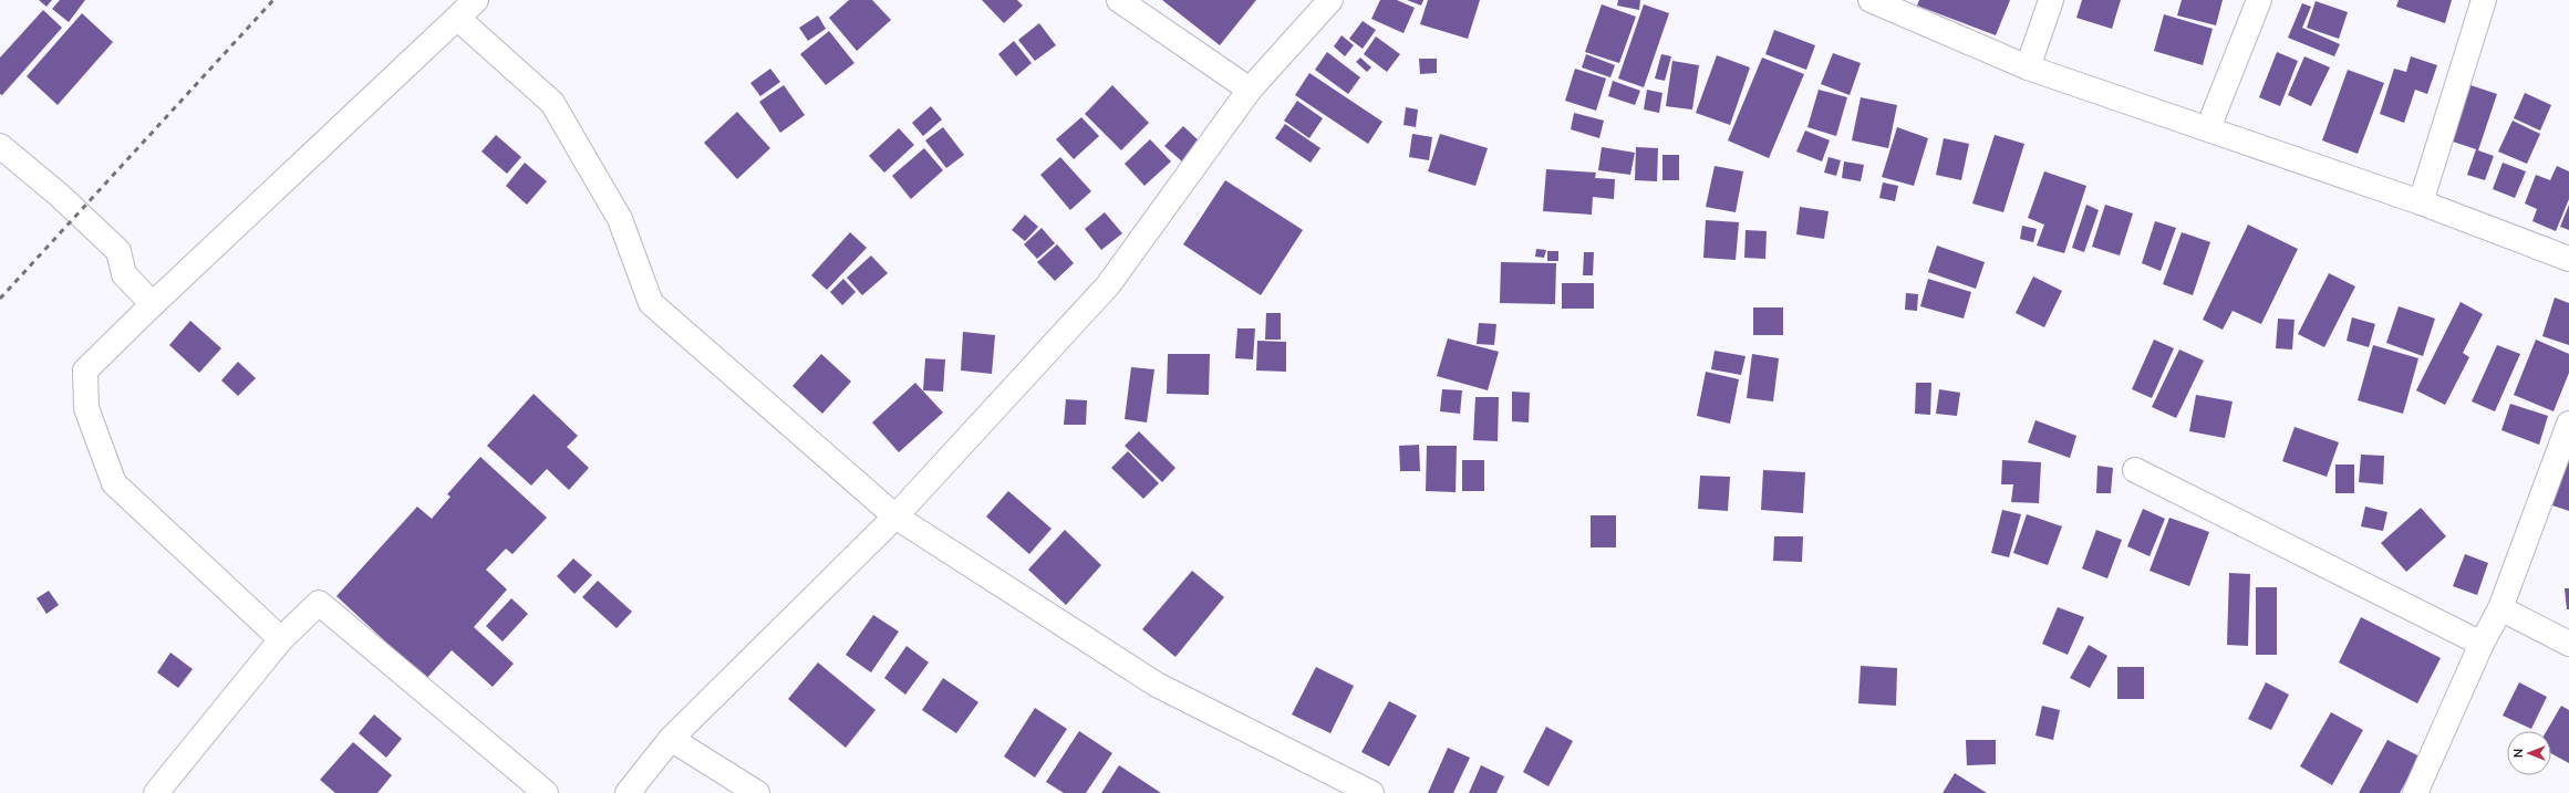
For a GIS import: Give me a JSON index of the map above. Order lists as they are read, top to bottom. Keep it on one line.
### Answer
{"north":"left"}
